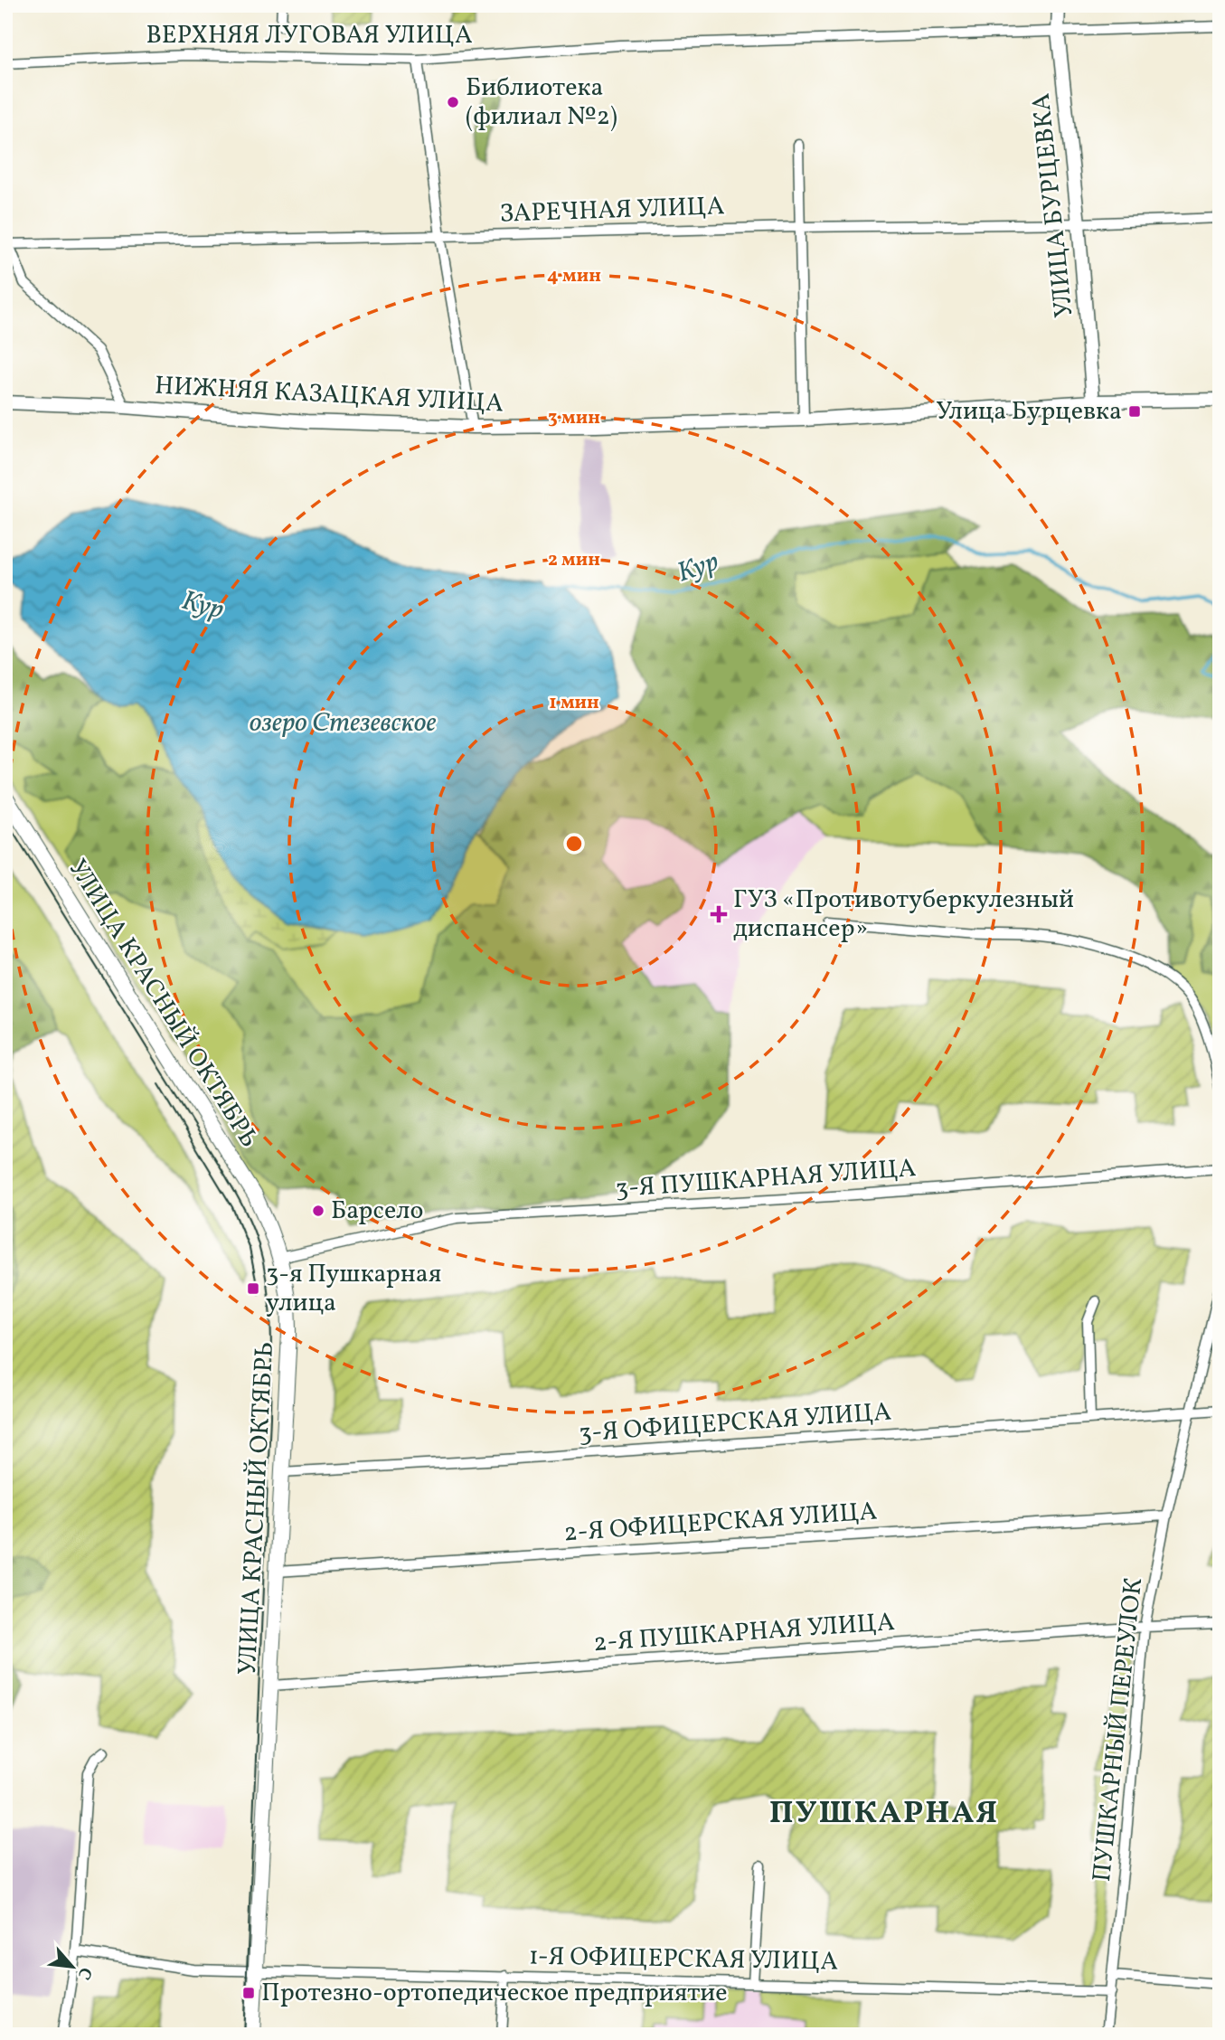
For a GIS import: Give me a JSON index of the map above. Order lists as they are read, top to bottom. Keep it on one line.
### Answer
{"streets":{"main road":["УЛИЦА КРАСНЫЙ ОКТЯБРЬ"],"street":["ВЕРХНЯЯ ЛУГОВАЯ УЛИЦА","УЛИЦА БУРЦЕВКА","ЗАРЕЧНАЯ УЛИЦА","НИЖНЯЯ КАЗАЦКАЯ УЛИЦА","3-Я ПУШКАРНАЯ УЛИЦА","3-Я ОФИЦЕРСКАЯ УЛИЦА","2-Я ОФИЦЕРСКАЯ УЛИЦА","2-Я ПУШКАРНАЯ УЛИЦА","ПУШКАРНЫЙ ПЕРЕУЛОК","1-Я ОФИЦЕРСКАЯ УЛИЦА"]},"crossings":[["ВЕРХНЯЯ ЛУГОВАЯ УЛИЦА","УЛИЦА БУРЦЕВКА"],["УЛИЦА БУРЦЕВКА","ЗАРЕЧНАЯ УЛИЦА"],["УЛИЦА БУРЦЕВКА","НИЖНЯЯ КАЗАЦКАЯ УЛИЦА"],["УЛИЦА КРАСНЫЙ ОКТЯБРЬ","3-Я ПУШКАРНАЯ УЛИЦА"],["УЛИЦА КРАСНЫЙ ОКТЯБРЬ","3-Я ОФИЦЕРСКАЯ УЛИЦА"],["УЛИЦА КРАСНЫЙ ОКТЯБРЬ","2-Я ОФИЦЕРСКАЯ УЛИЦА"],["УЛИЦА КРАСНЫЙ ОКТЯБРЬ","2-Я ПУШКАРНАЯ УЛИЦА"],["УЛИЦА КРАСНЫЙ ОКТЯБРЬ","1-Я ОФИЦЕРСКАЯ УЛИЦА"],["3-Я ОФИЦЕРСКАЯ УЛИЦА","ПУШКАРНЫЙ ПЕРЕУЛОК"],["2-Я ОФИЦЕРСКАЯ УЛИЦА","ПУШКАРНЫЙ ПЕРЕУЛОК"],["2-Я ПУШКАРНАЯ УЛИЦА","ПУШКАРНЫЙ ПЕРЕУЛОК"],["ПУШКАРНЫЙ ПЕРЕУЛОК","1-Я ОФИЦЕРСКАЯ УЛИЦА"]],"districts":["ПУШКАРНАЯ"],"water":["Кур","озеро Стезевское"],"places":{"other":["Библиотека (филиал №2)","Барсело"],"transit":["Улица Бурцевка","3-я Пушкарная улица","Протезно-ортопедическое предприятие"],"health":["ГУЗ «Противотуберкулезный диспансер»"]},"north":"bottom right","rings":["4 мин","3 мин","2 мин","1 мин"]}
